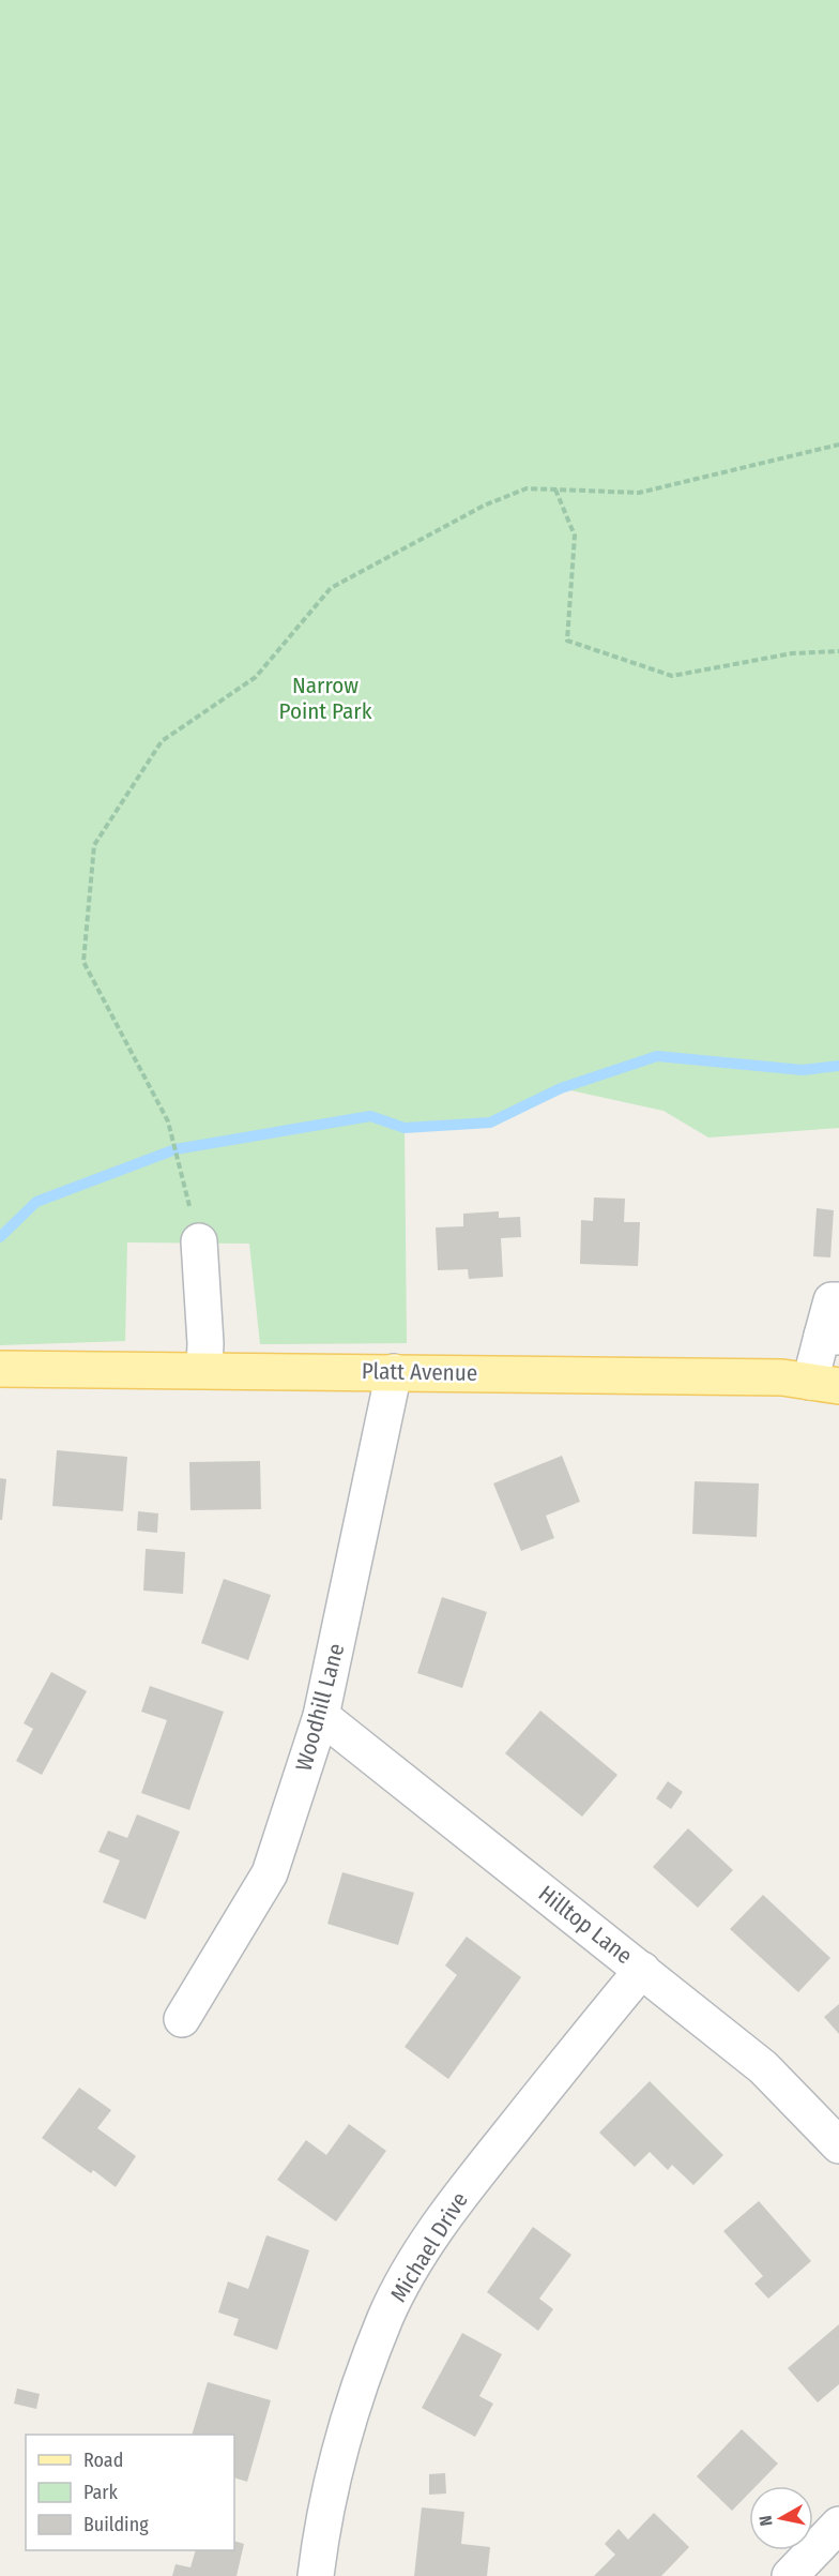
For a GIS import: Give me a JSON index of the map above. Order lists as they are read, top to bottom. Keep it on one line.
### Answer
{"streets":{"main road":["Platt Avenue"],"street":["Woodhill Lane","Hilltop Lane","Michael Drive"]},"crossings":[["Platt Avenue","Woodhill Lane"],["Woodhill Lane","Hilltop Lane"],["Hilltop Lane","Michael Drive"]],"parks":["Narrow Point Park"],"legend":["Road","Park","Building"],"north":"left"}
